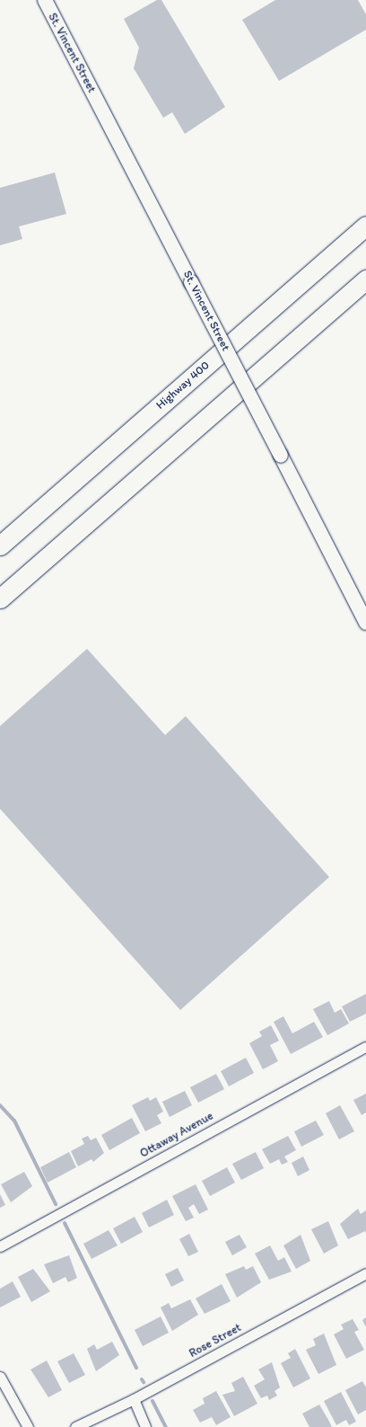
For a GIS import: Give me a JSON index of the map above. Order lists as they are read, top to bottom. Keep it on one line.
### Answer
{"streets":{"highway":["Highway 400"],"main road":["St. Vincent Street"],"street":["Ottaway Avenue","Rose Street"]}}
